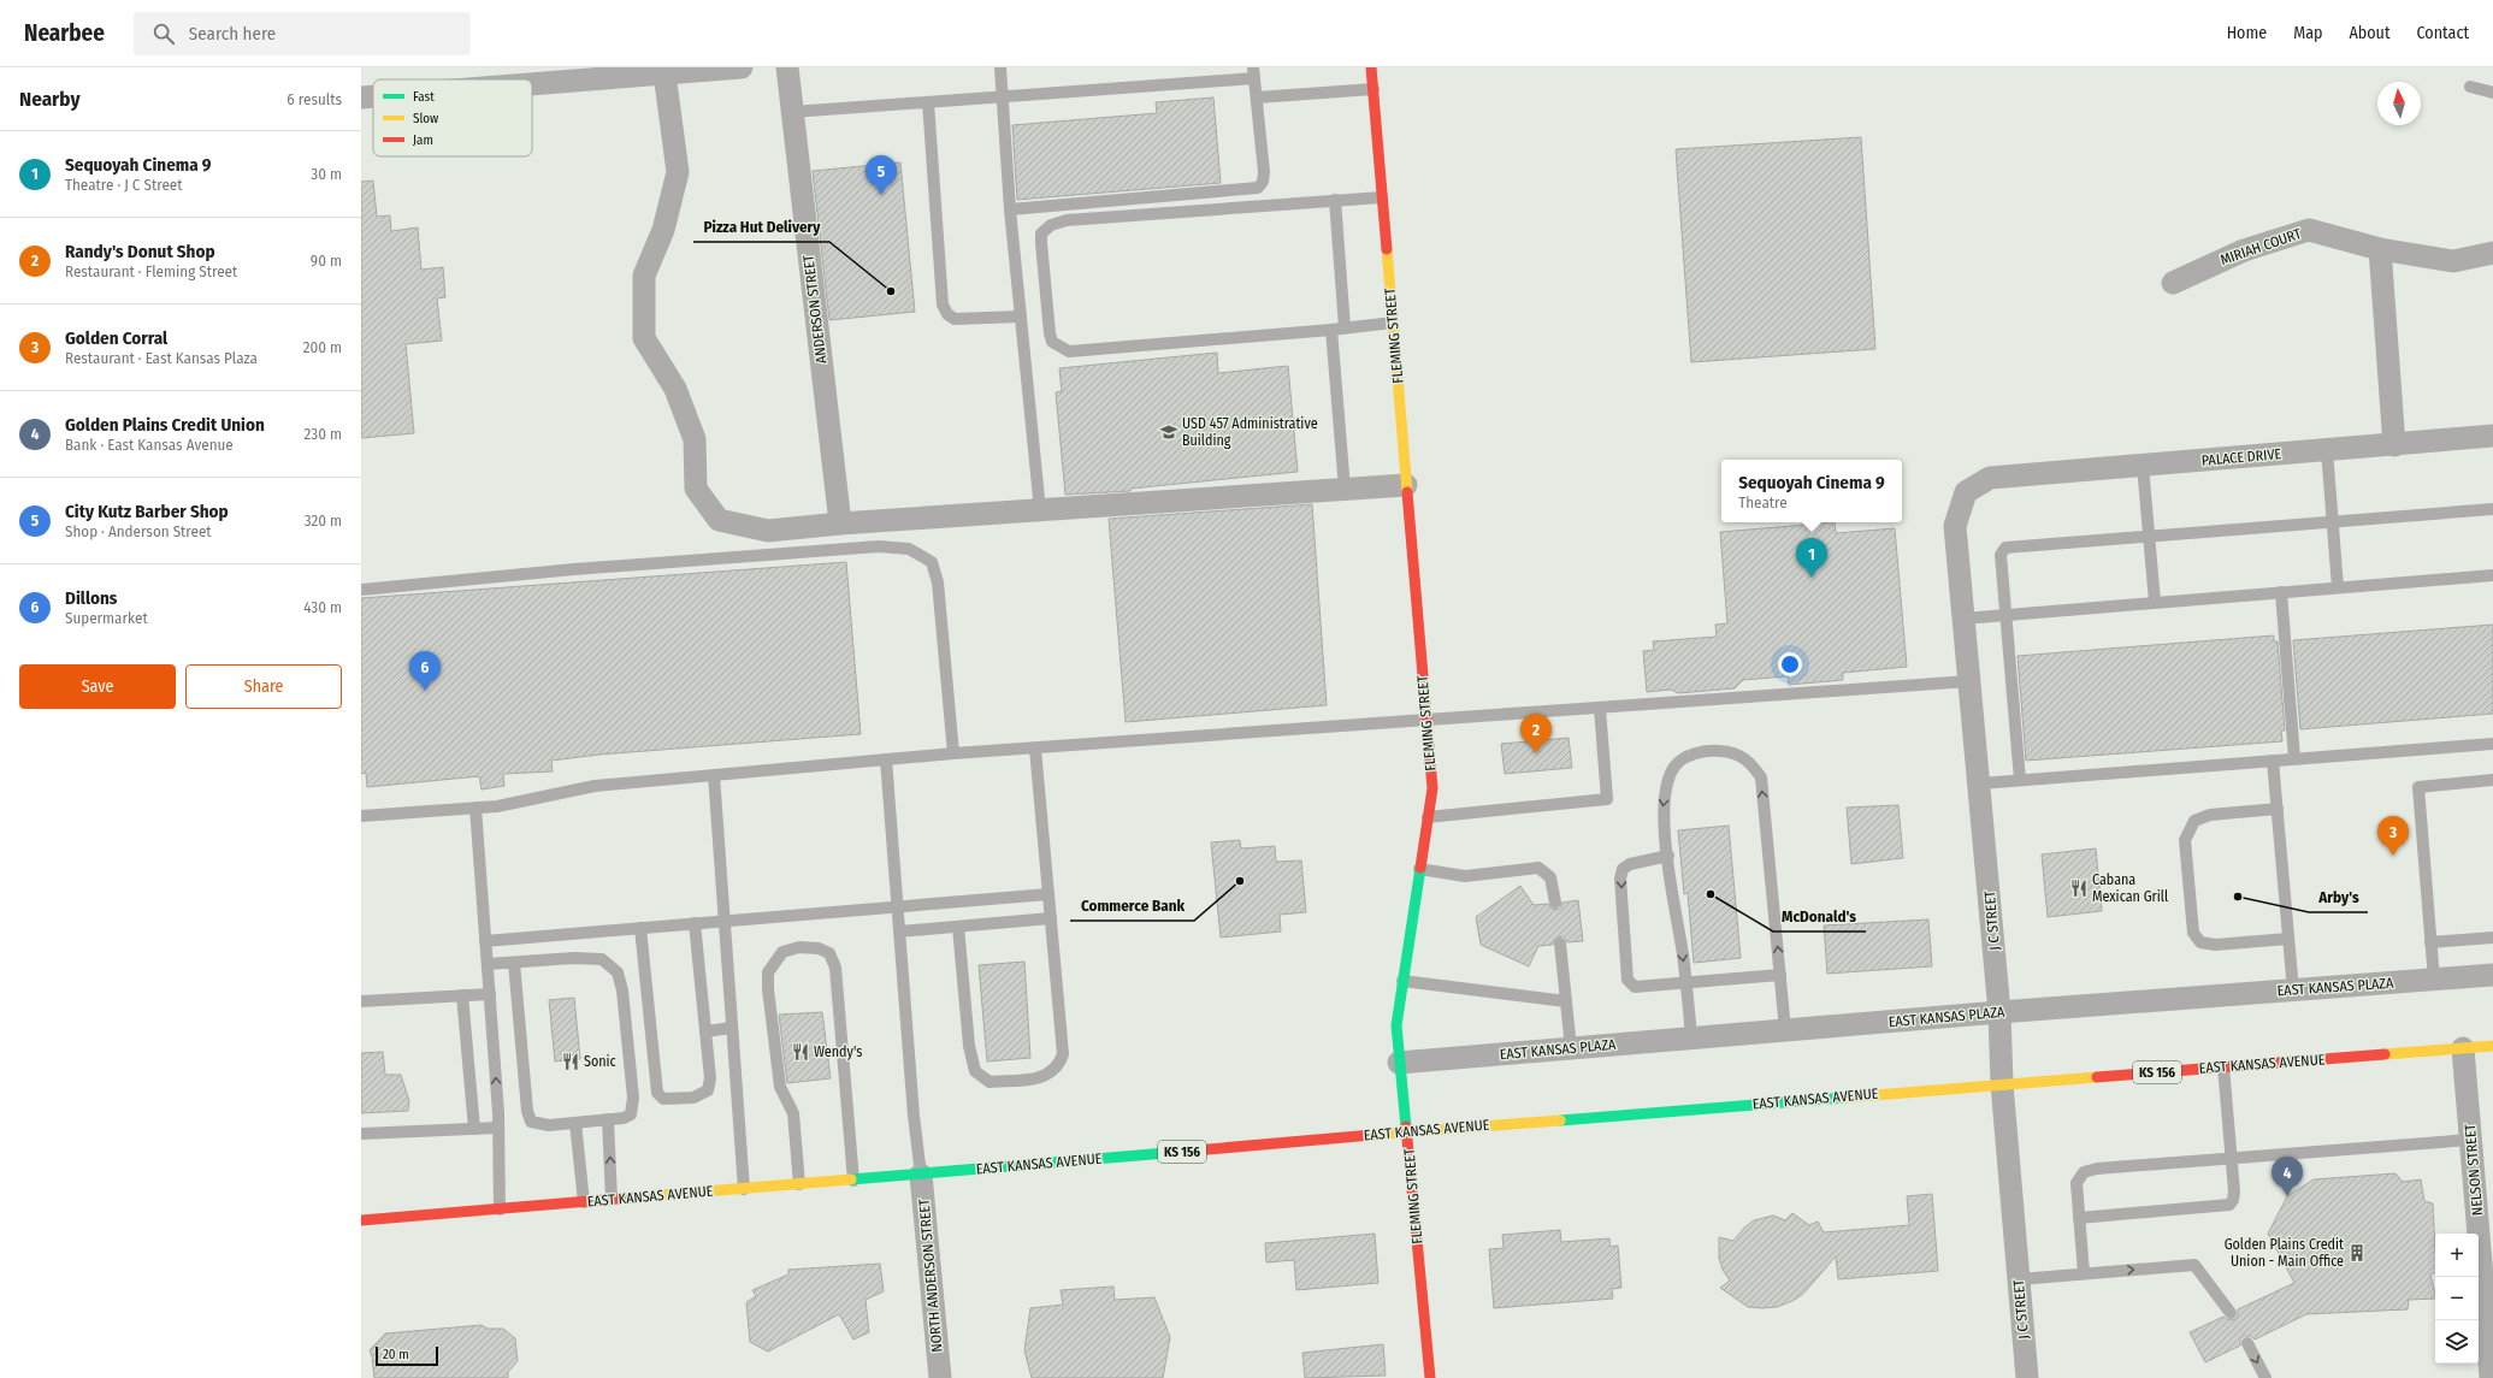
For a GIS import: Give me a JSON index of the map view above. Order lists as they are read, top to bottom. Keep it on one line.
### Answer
{"streets":{"main road":["FLEMING STREET","EAST KANSAS AVENUE","KS 156"],"street":["MIRIAH COURT","ANDERSON STREET","PALACE DRIVE","J C STREET","EAST KANSAS PLAZA","NELSON STREET","NORTH ANDERSON STREET"]},"crossings":[["FLEMING STREET","EAST KANSAS PLAZA"],["FLEMING STREET","EAST KANSAS AVENUE"],["PALACE DRIVE","J C STREET"],["J C STREET","EAST KANSAS PLAZA"],["J C STREET","EAST KANSAS AVENUE"],["EAST KANSAS AVENUE","NELSON STREET"],["EAST KANSAS AVENUE","NORTH ANDERSON STREET"]],"places":{"other":["Pizza Hut Delivery","Commerce Bank","McDonald's","Arby's"],"school or university":["USD 457 Administrative Building"],"restaurant":["Cabana Mexican Grill","Wendy's","Sonic"],"building":["Golden Plains Credit Union - Main Office"]},"legend":["Fast","Slow","Jam"],"scale_bar":"20 m","north":"top","page":{"header":"Nearbee","search":"Search here","nav":["Home","Map","About","Contact"],"heading":["Nearby","6 results"],"list":[{"mark":"1","name":"Sequoyah Cinema 9","note":"Theatre · J C Street","value":"30 m"},{"mark":"2","name":"Randy's Donut Shop","note":"Restaurant · Fleming Street","value":"90 m"},{"mark":"3","name":"Golden Corral","note":"Restaurant · East Kansas Plaza","value":"200 m"},{"mark":"4","name":"Golden Plains Credit Union","note":"Bank · East Kansas Avenue","value":"230 m"},{"mark":"5","name":"City Kutz Barber Shop","note":"Shop · Anderson Street","value":"320 m"},{"mark":"6","name":"Dillons","note":"Supermarket","value":"430 m"}],"pins":["5","1","6","2","3","4"],"popup":["Sequoyah Cinema 9","Theatre"],"buttons":["Save","Share"],"map_buttons":["+","−"],"scale":"20 m"}}
